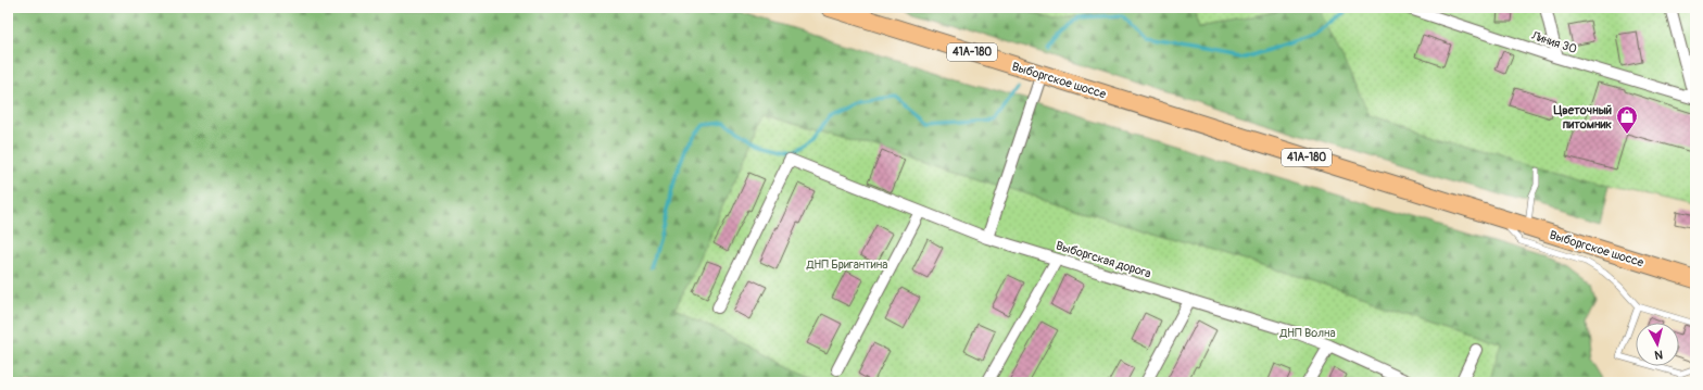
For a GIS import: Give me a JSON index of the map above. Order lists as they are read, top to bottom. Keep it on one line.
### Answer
{"streets":{"main road":["41А-180","Выборгское шоссе"],"street":["Линия 30","Выборгская дорога"]},"parks":["ДНП Бригантина","ДНП Волна"],"places":{"shop":["Цветочный питомник"]},"north":"bottom"}
